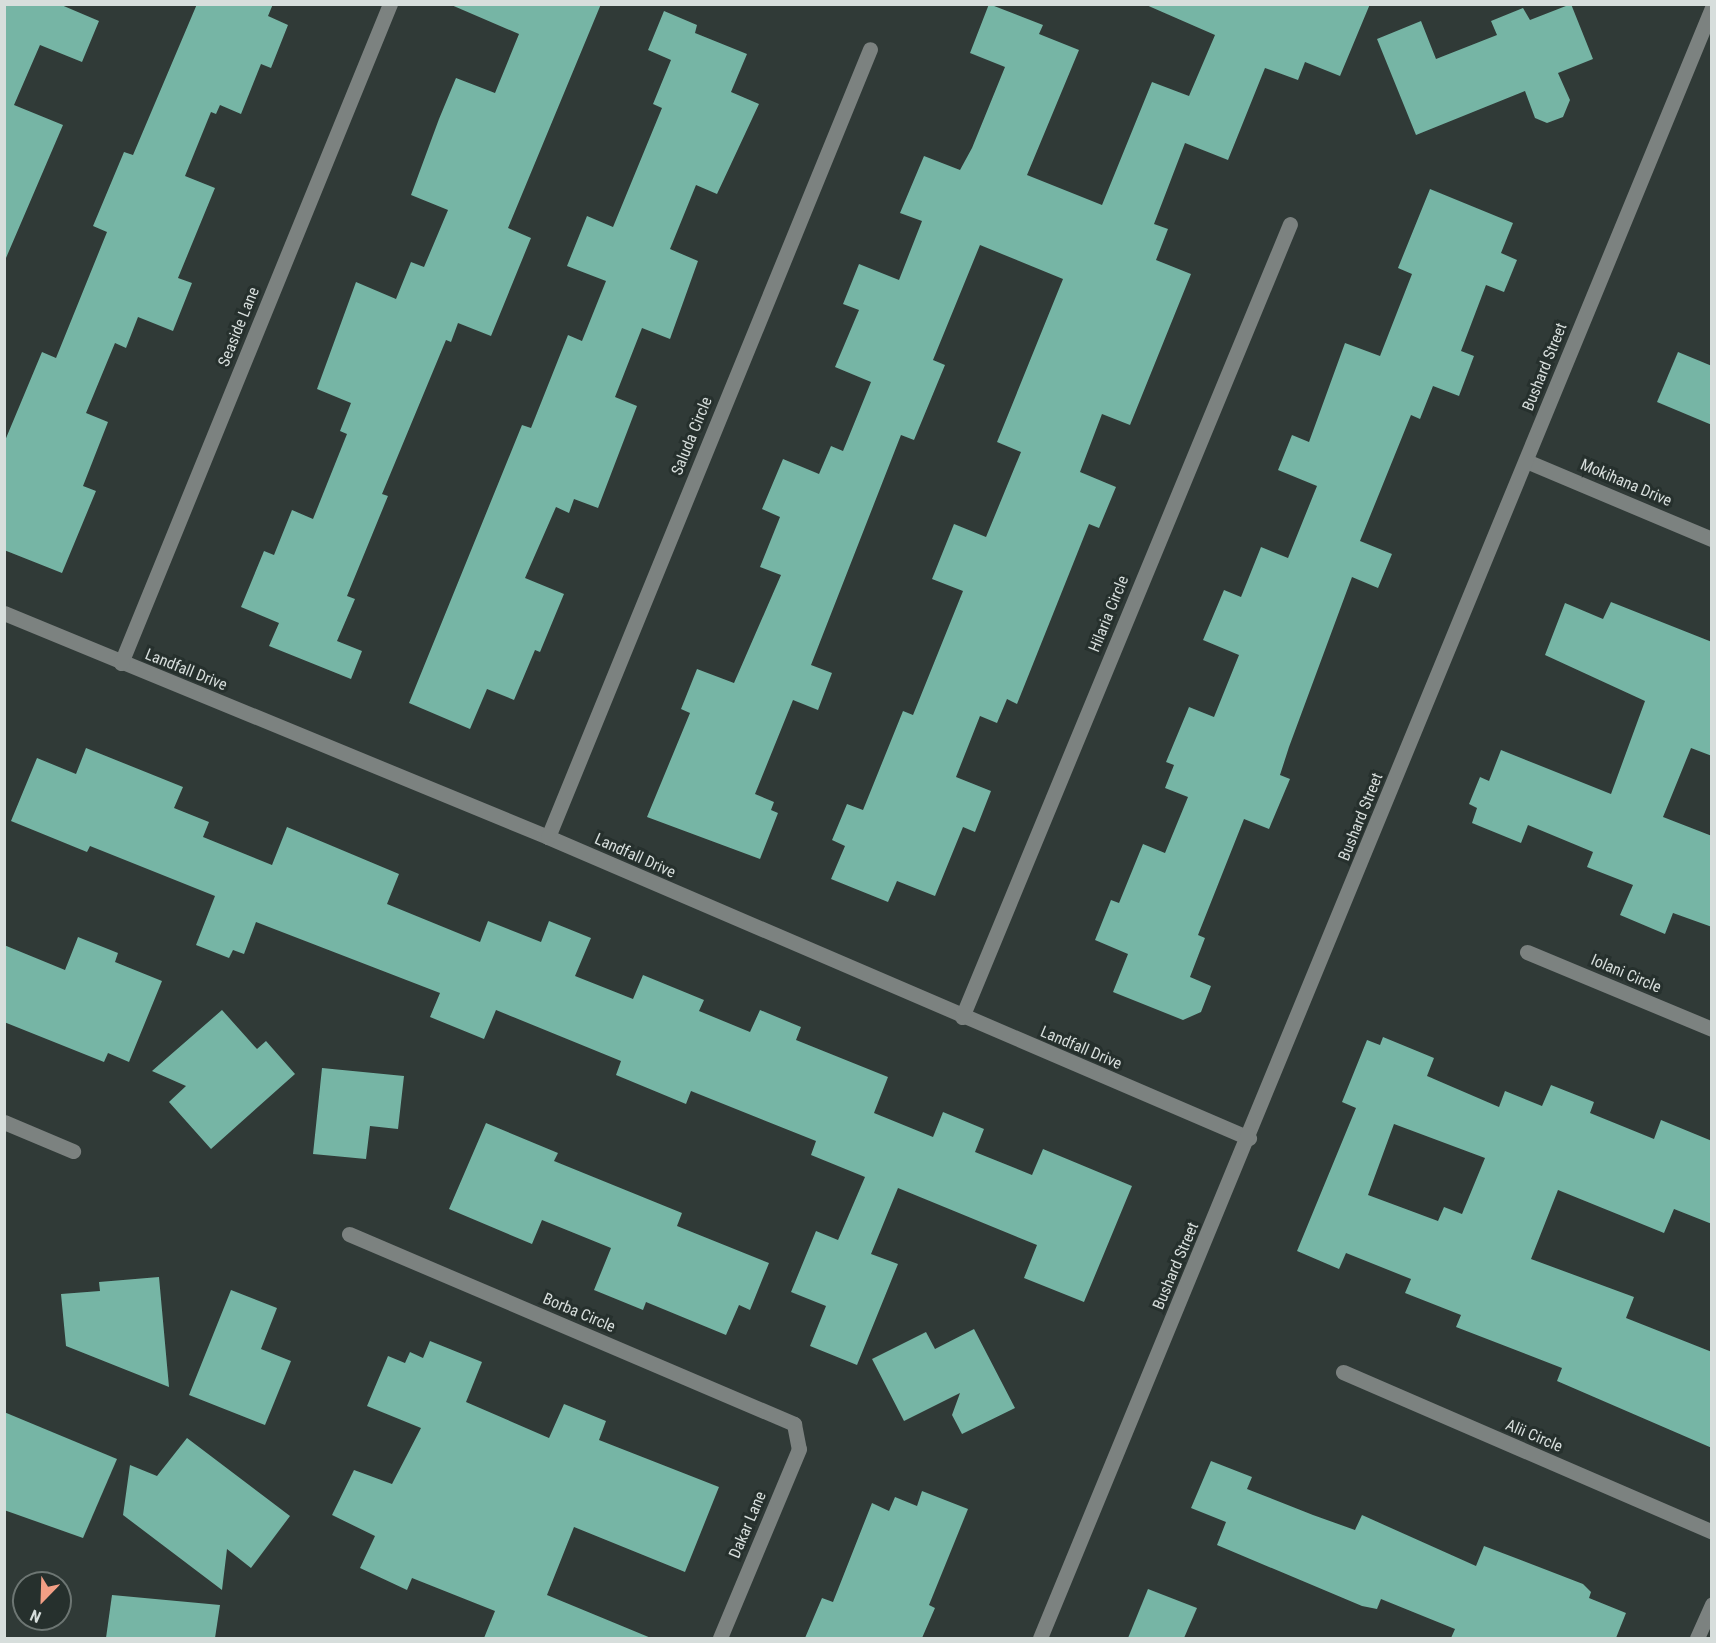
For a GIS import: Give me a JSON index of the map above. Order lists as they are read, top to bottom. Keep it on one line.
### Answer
{"streets":{"street":["Seaside Lane","Bushard Street","Saluda Circle","Mokihana Drive","Hilaria Circle","Landfall Drive","Iolani Circle","Borba Circle","Alii Circle","Dakar Lane"]},"crossings":[["Seaside Lane","Landfall Drive"],["Bushard Street","Mokihana Drive"],["Bushard Street","Landfall Drive"],["Saluda Circle","Landfall Drive"],["Hilaria Circle","Landfall Drive"],["Borba Circle","Dakar Lane"]],"north":"bottom left"}
